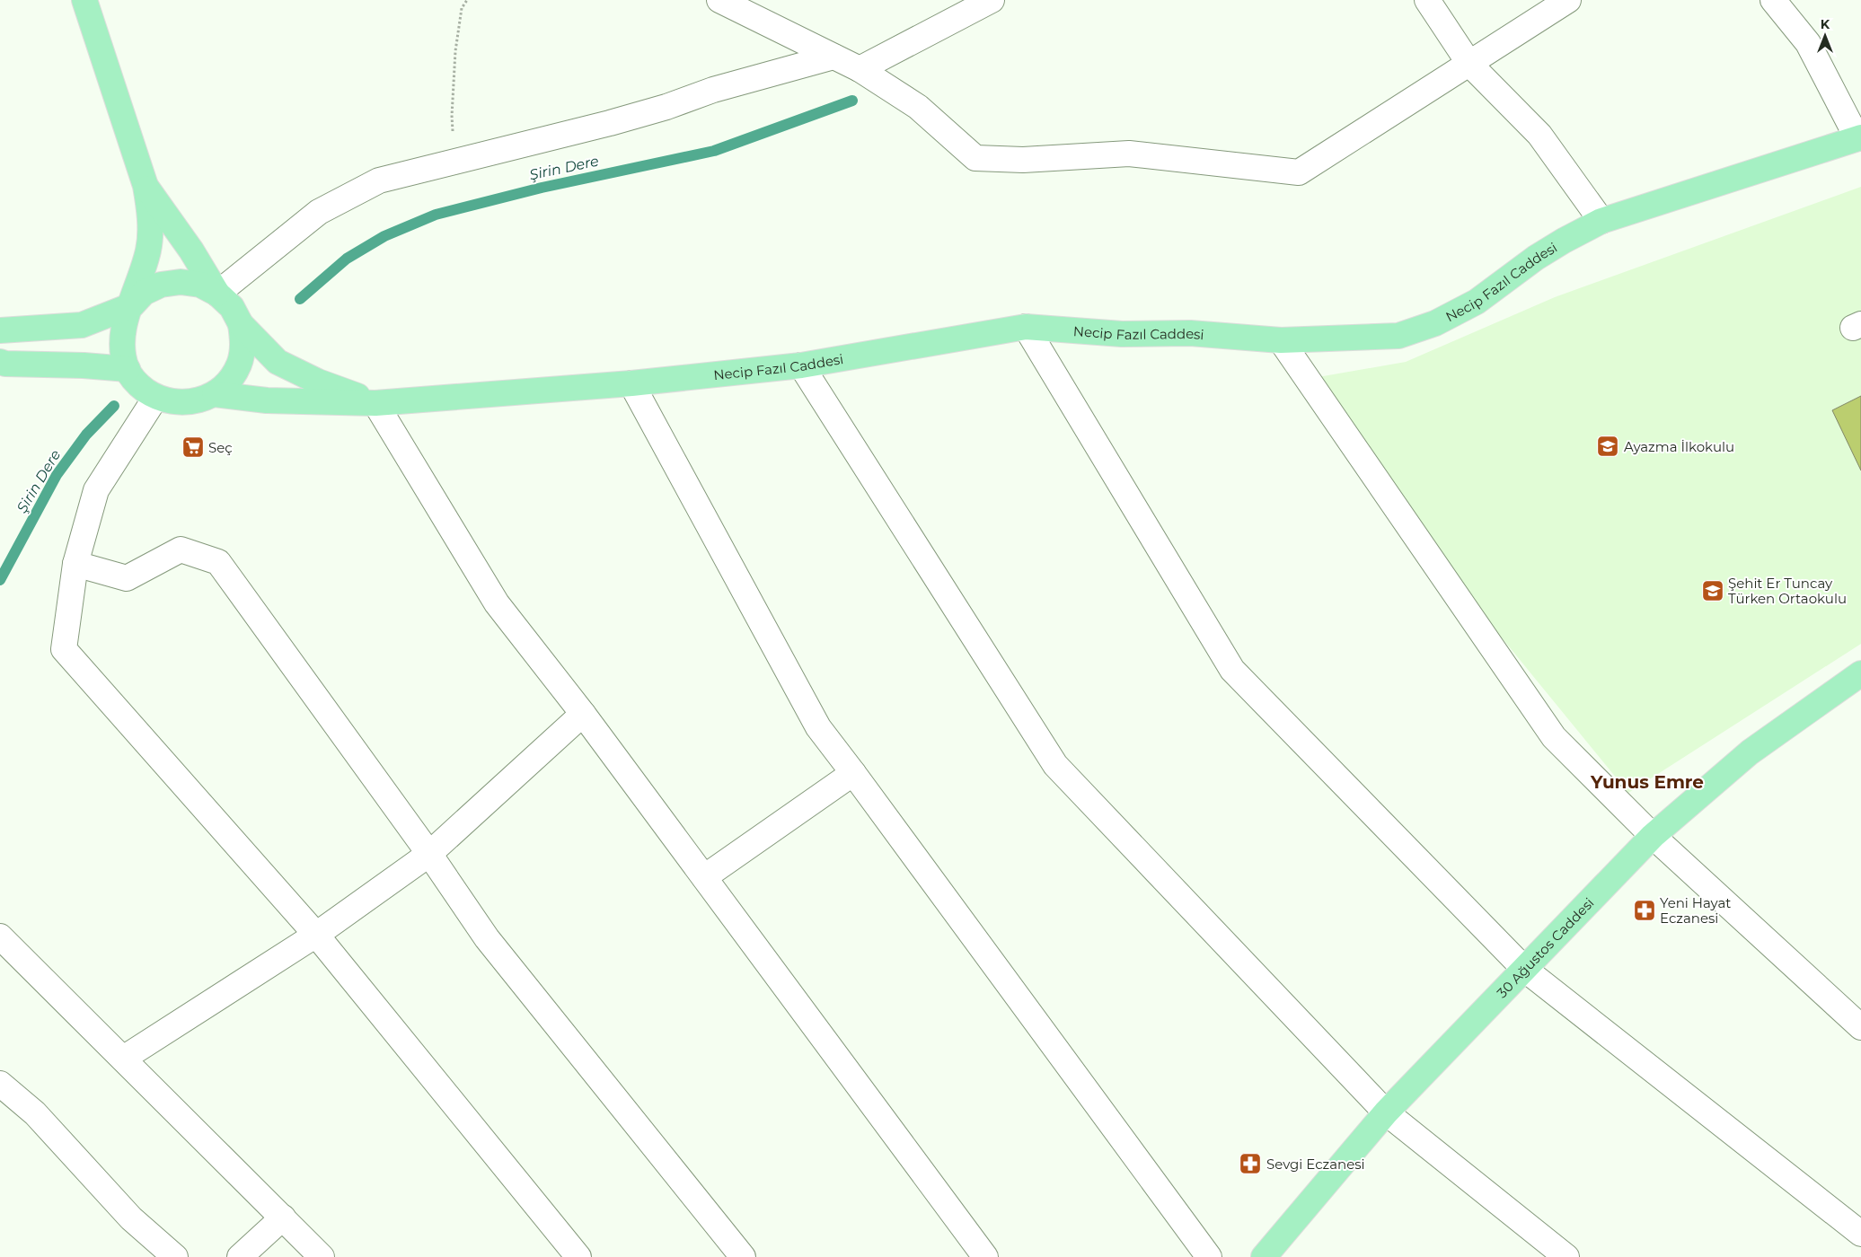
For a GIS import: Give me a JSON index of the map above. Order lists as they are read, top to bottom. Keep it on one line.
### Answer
{"streets":{"main road":["Necip Fazıl Caddesi","30 Ağustos Caddesi"]},"districts":["Yunus Emre"],"water":["Şirin Dere"],"places":{"school or university":["Ayazma İlkokulu","Şehit Er Tuncay Türken Ortaokulu"],"supermarket":["Seç"],"pharmacy":["Yeni Hayat Eczanesi","Sevgi Eczanesi"]},"north":"top"}
